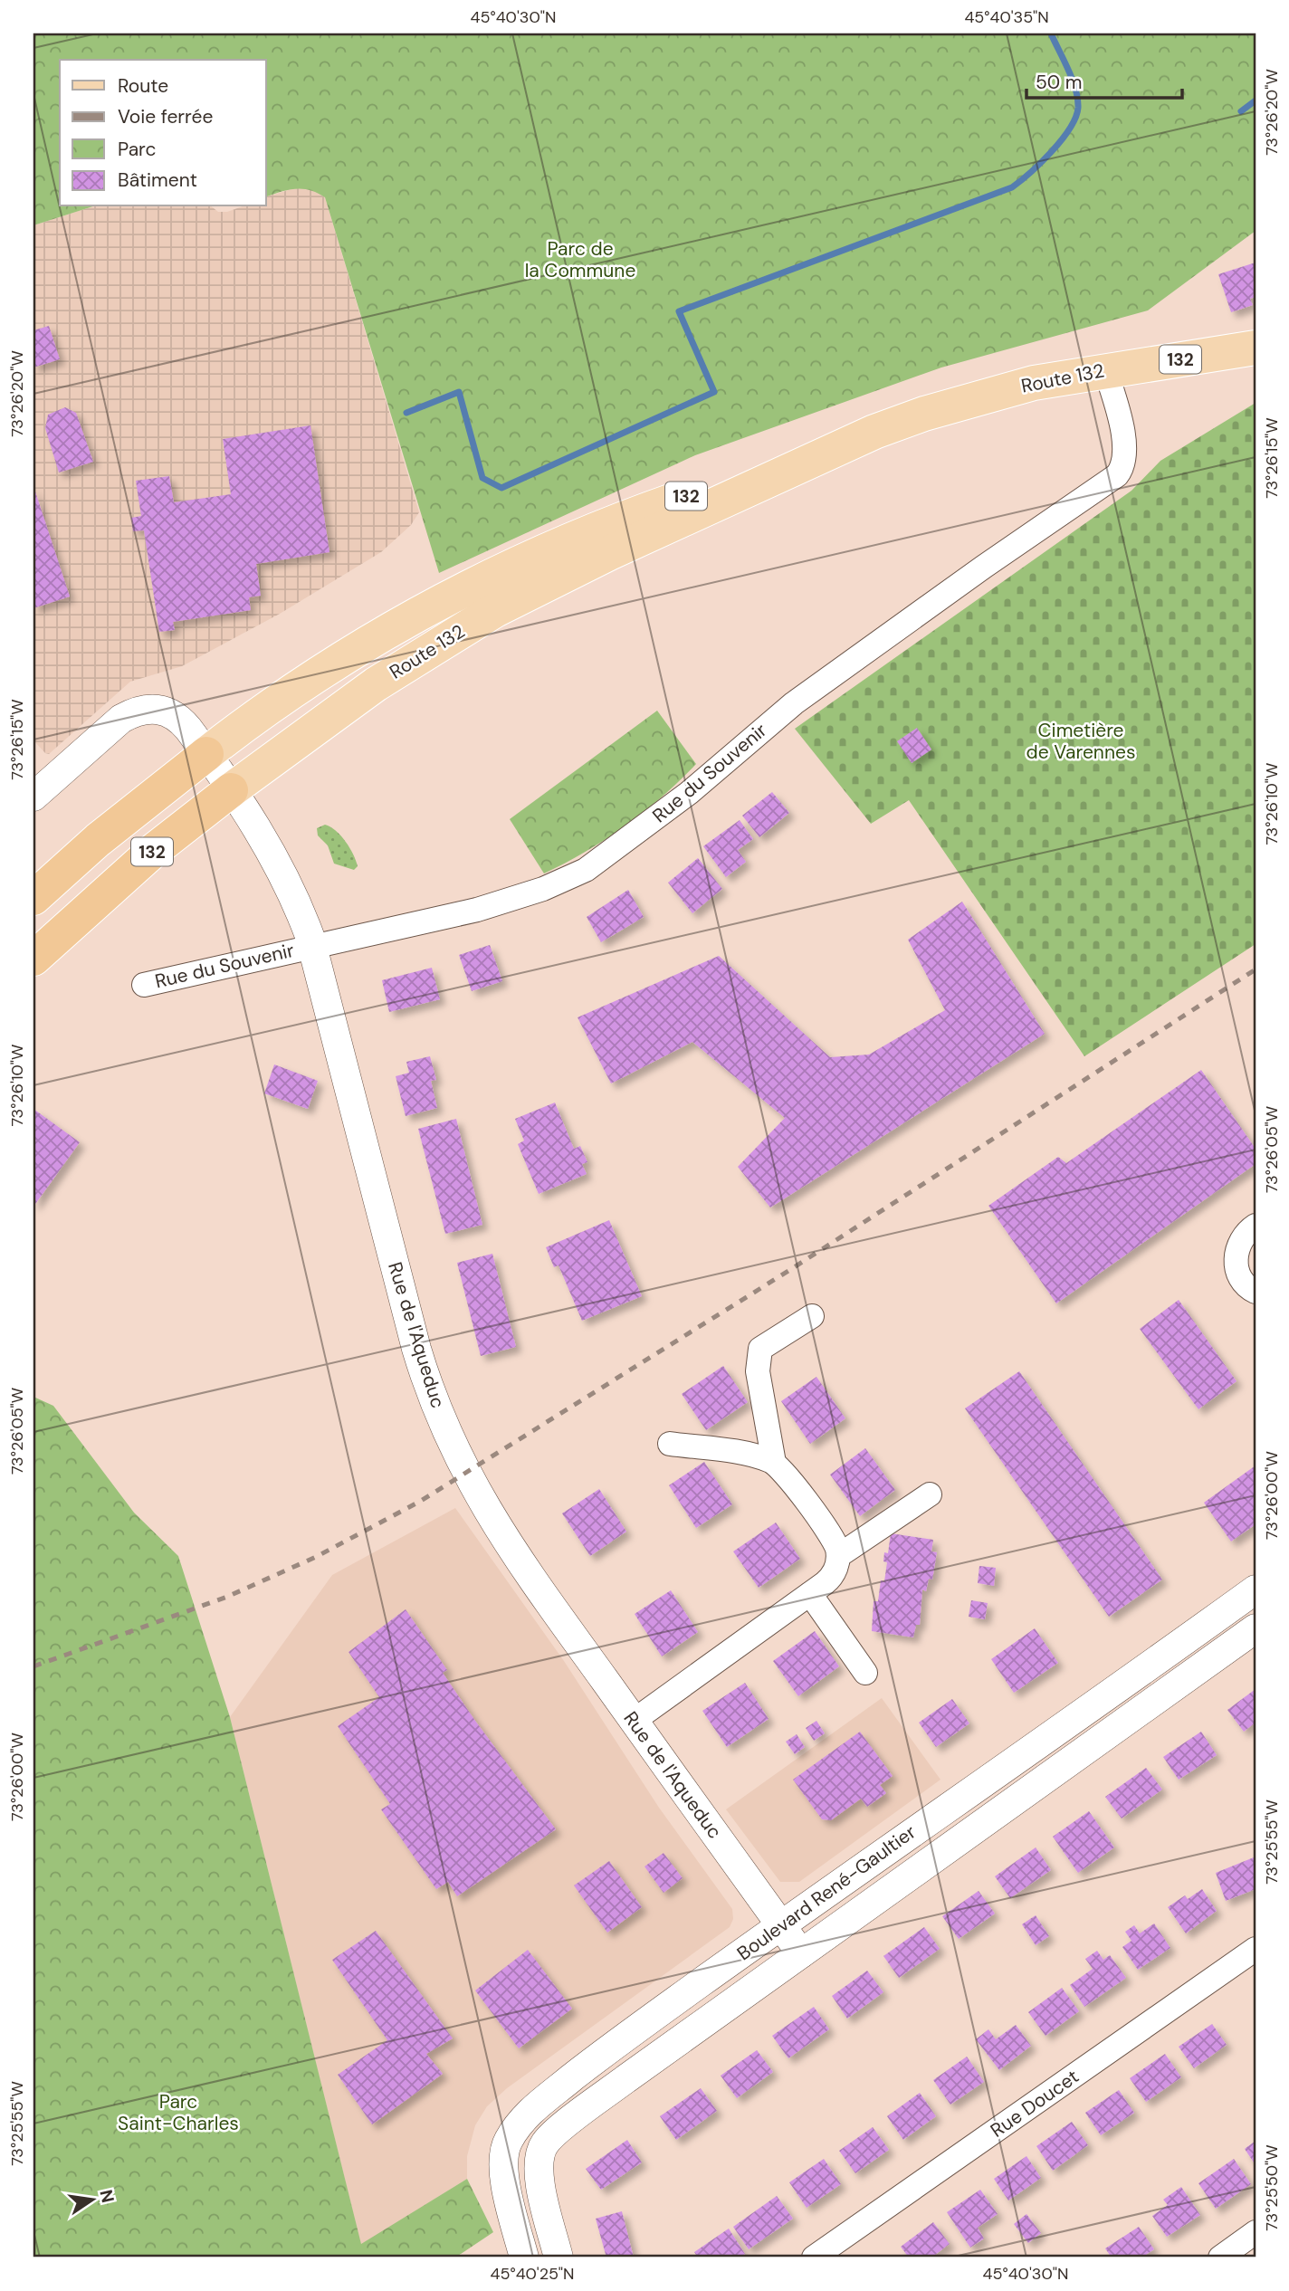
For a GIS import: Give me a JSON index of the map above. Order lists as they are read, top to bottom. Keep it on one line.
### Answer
{"streets":{"highway":["132","Route 132"],"street":["Rue du Souvenir","Rue de l'Aqueduc","Boulevard René-Gaultier","Rue Doucet"]},"crossings":[["Route 132","Rue du Souvenir"],["Route 132","Rue de l'Aqueduc"],["Rue du Souvenir","Rue de l'Aqueduc"],["Rue de l'Aqueduc","Boulevard René-Gaultier"]],"parks":["Parc de la Commune","Cimetière de Varennes","Parc Saint-Charles"],"legend":["Route","Voie ferrée","Parc","Bâtiment"],"scale_bar":"50 m","north":"right","coordinates":["45°40'30\"N","45°40'35\"N","73°26'20\"W","73°26'15\"W","73°26'10\"W","73°26'05\"W","73°26'00\"W","73°25'55\"W","73°25'50\"W","45°40'25\"N"]}
